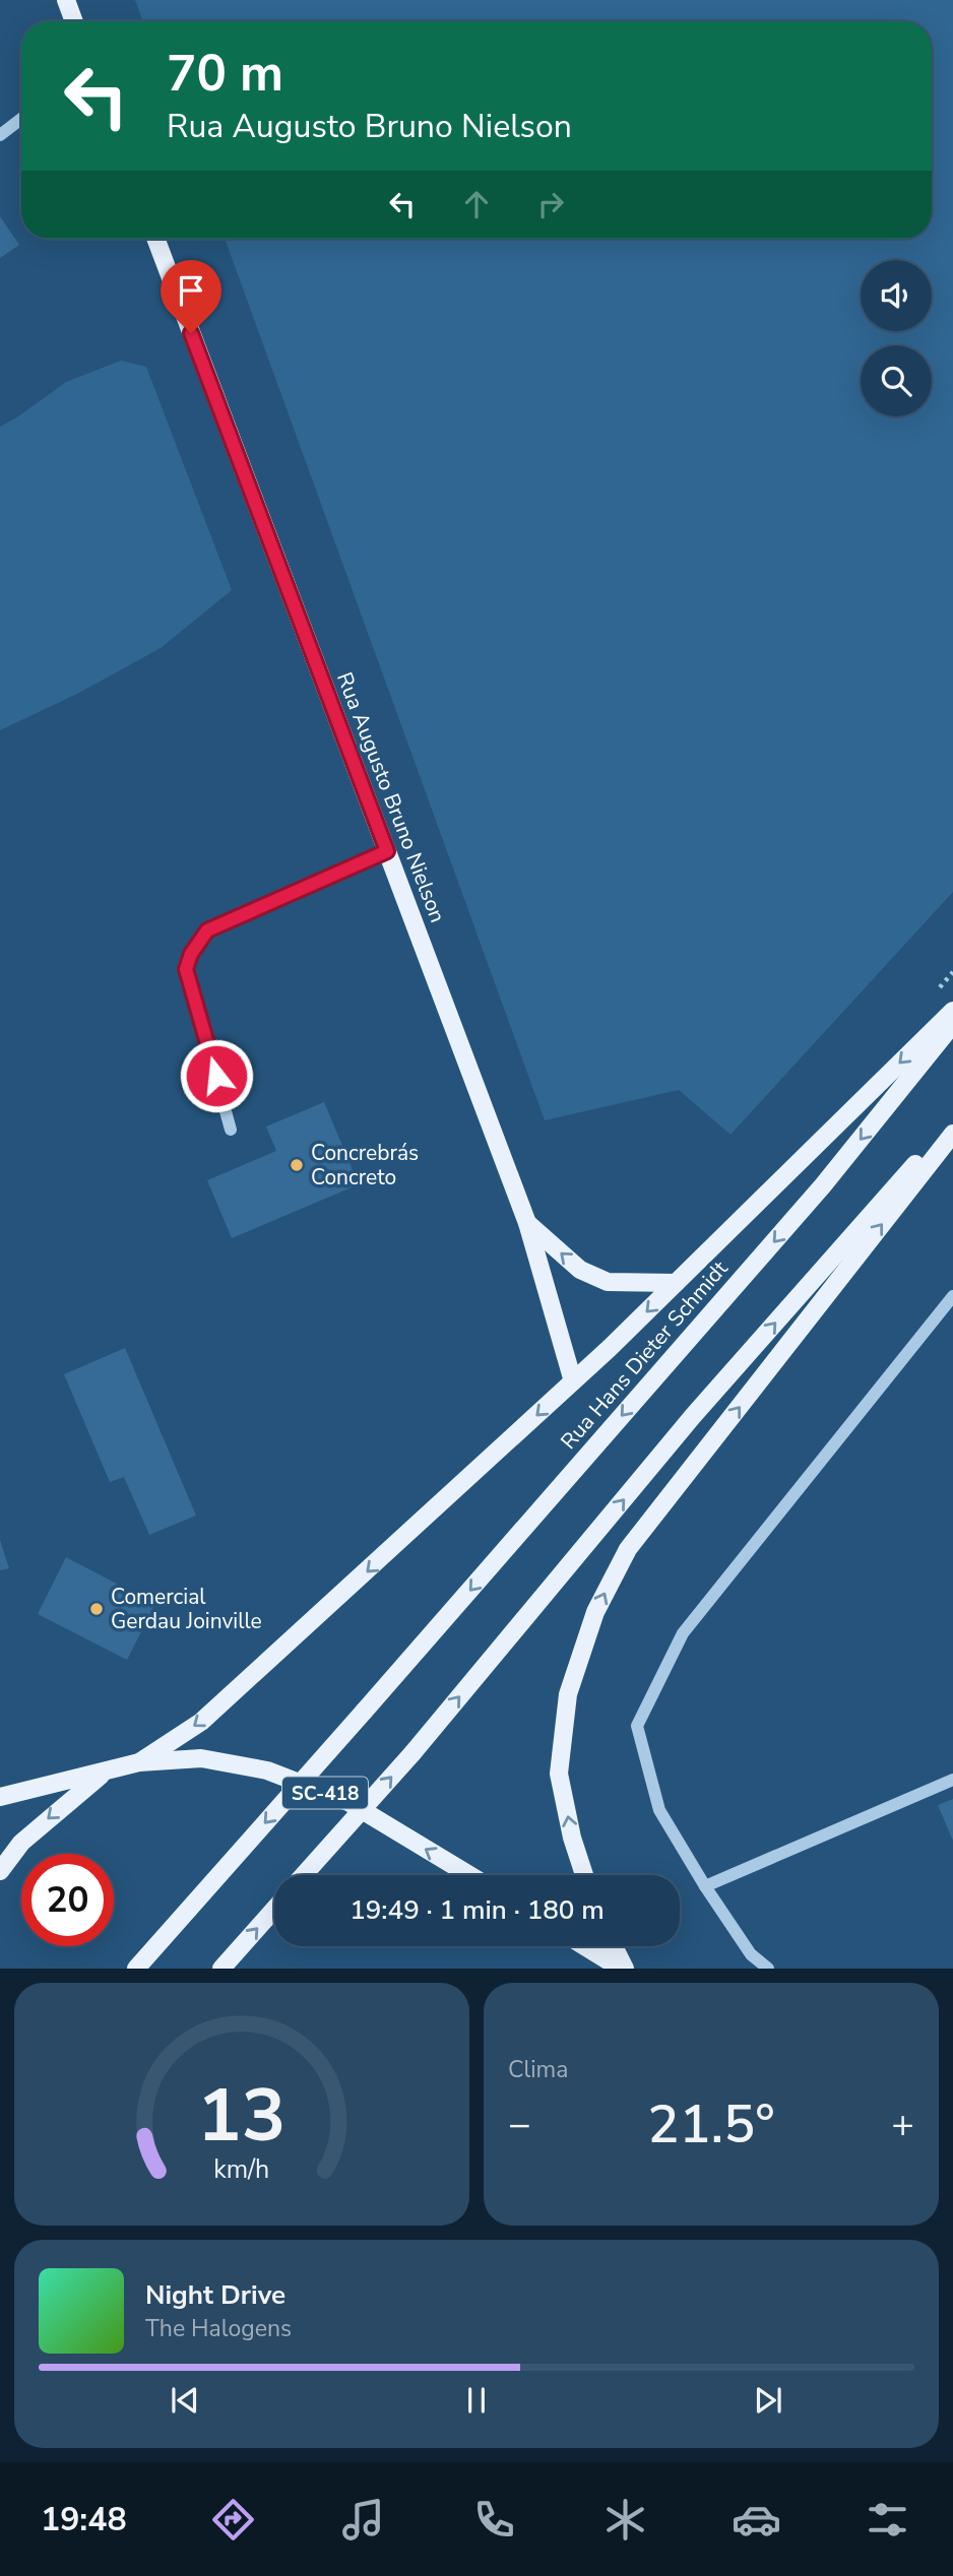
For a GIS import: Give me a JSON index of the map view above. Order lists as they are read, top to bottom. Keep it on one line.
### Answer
{"streets":{"main road":["Rua Augusto Bruno Nielson","Rua Hans Dieter Schmidt","SC-418"]},"places":["Concrebrás Concreto","Comercial Gerdau Joinville"],"page":{"turn":["70 m","Rua Augusto Bruno Nielson"],"limit":"20","trip":"19:49 · 1 min · 180 m","tile":"Clima","heat":["−","21.5°","+"],"song":["Night Drive","The Halogens"],"tabs":"19:48","gauge":["13","km/h"]}}
